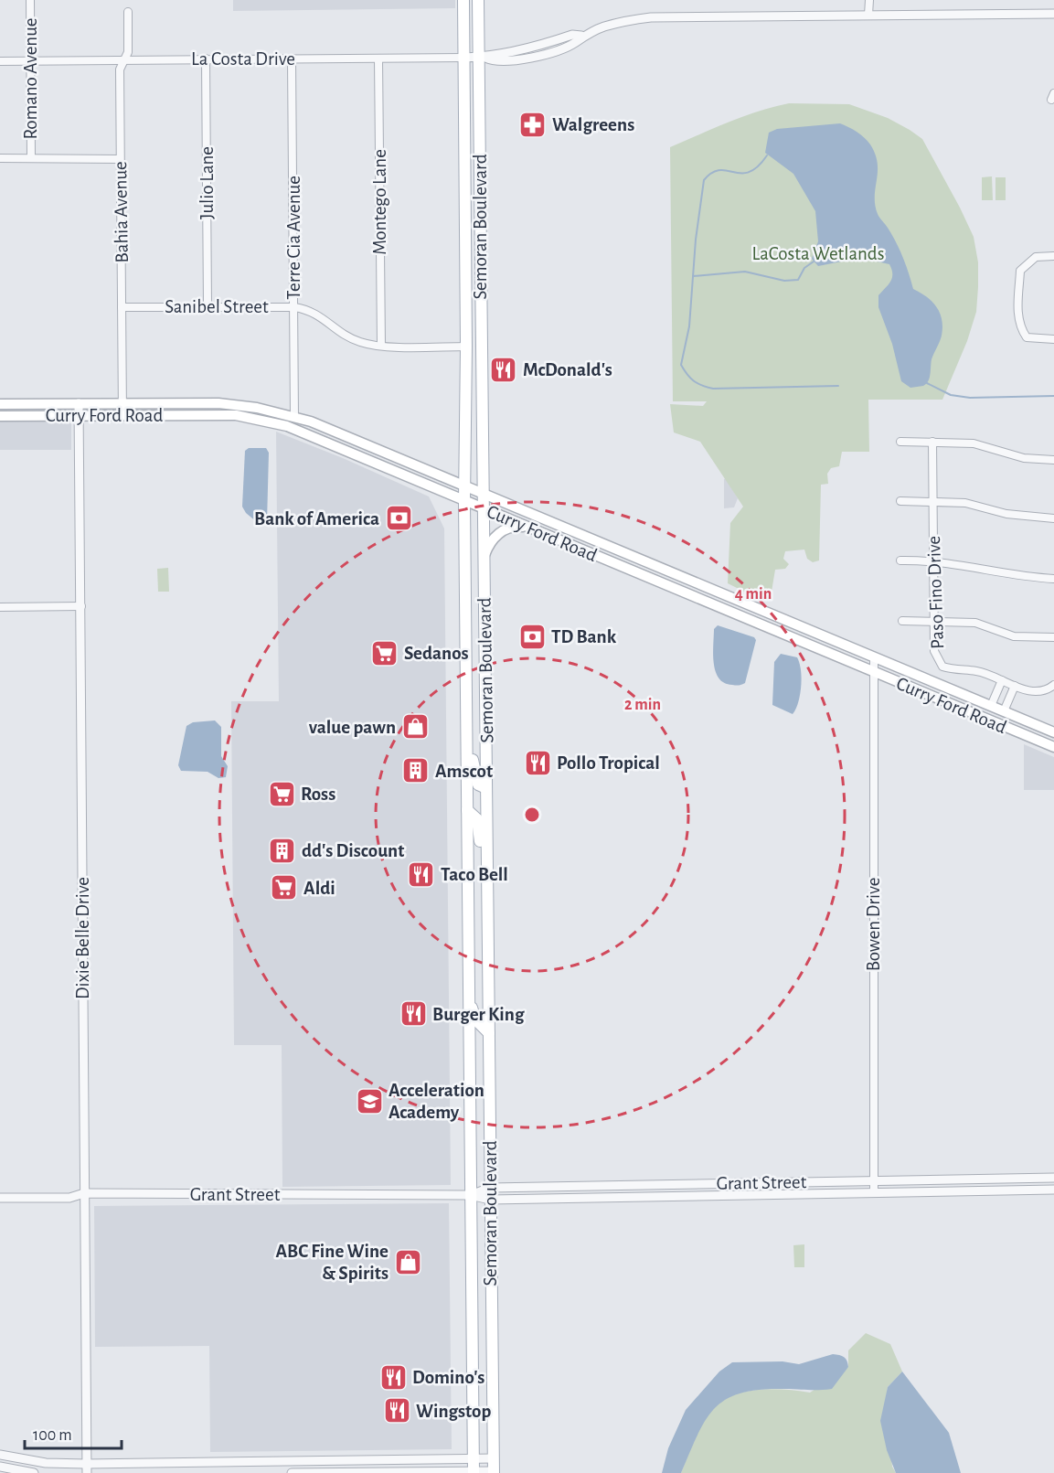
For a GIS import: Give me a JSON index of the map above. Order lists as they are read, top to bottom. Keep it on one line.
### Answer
{"streets":{"main road":["Semoran Boulevard","Curry Ford Road"],"street":["La Costa Drive","Romano Avenue","Julio Lane","Montego Lane","Bahia Avenue","Terre Cia Avenue","Sanibel Street","Paso Fino Drive","Bowen Drive","Dixie Belle Drive","Grant Street"]},"crossings":[["La Costa Drive","Romano Avenue"],["La Costa Drive","Julio Lane"],["La Costa Drive","Montego Lane"],["La Costa Drive","Bahia Avenue"],["La Costa Drive","Semoran Boulevard"],["La Costa Drive","Terre Cia Avenue"],["Julio Lane","Sanibel Street"],["Montego Lane","Sanibel Street"],["Bahia Avenue","Sanibel Street"],["Bahia Avenue","Curry Ford Road"],["Semoran Boulevard","Sanibel Street"],["Semoran Boulevard","Curry Ford Road"],["Semoran Boulevard","Grant Street"],["Terre Cia Avenue","Sanibel Street"],["Terre Cia Avenue","Curry Ford Road"],["Curry Ford Road","Bowen Drive"],["Curry Ford Road","Dixie Belle Drive"],["Bowen Drive","Grant Street"],["Dixie Belle Drive","Grant Street"]],"parks":["LaCosta Wetlands"],"places":{"pharmacy":["Walgreens"],"restaurant":["McDonald's","Pollo Tropical","Taco Bell","Burger King","Domino's","Wingstop"],"bank":["Bank of America","TD Bank"],"supermarket":["Sedanos","Ross","Aldi"],"shop":["value pawn","ABC Fine Wine & Spirits"],"building":["Amscot","dd's Discount"],"school or university":["Acceleration Academy"]},"scale_bar":"100 m","rings":["4 min","2 min"]}
